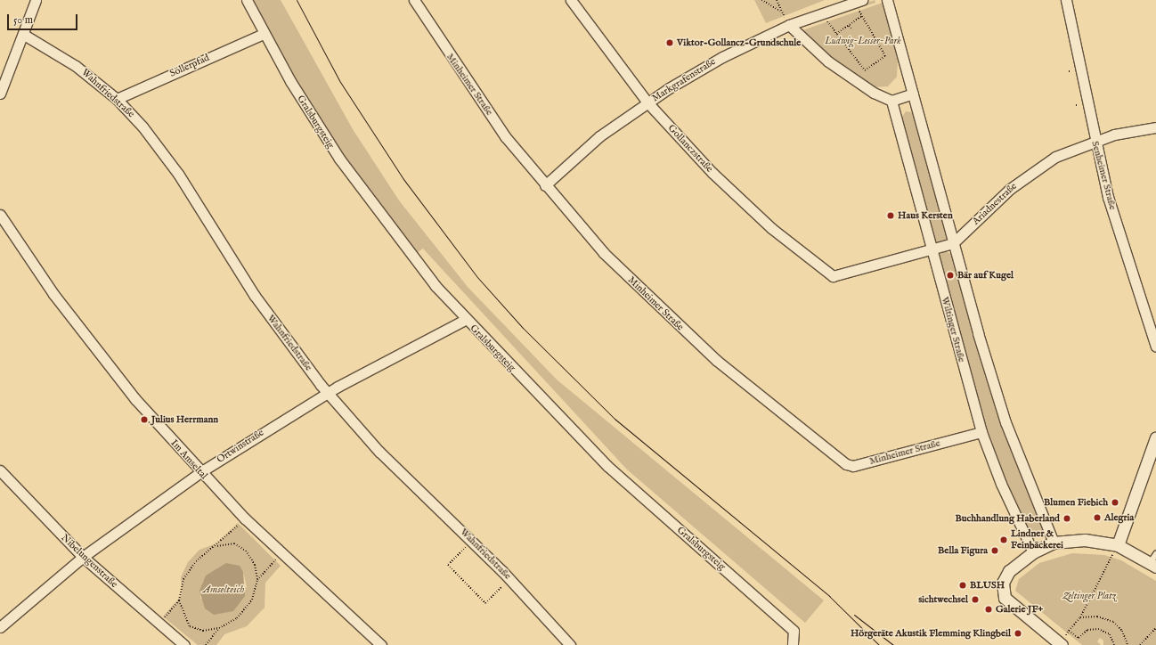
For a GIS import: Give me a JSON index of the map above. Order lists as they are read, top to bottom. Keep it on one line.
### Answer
{"streets":{"street":["Söllerpfad","Markgrafenstraße","Minheimer Straße","Wahnfriedstraße","Gralsburgsteig","Gollanczstraße","Senheimer Straße","Ariadnestraße","Wiltinger Straße","Ortwinstraße","Im Amseltal","Nibelungenstraße"]},"crossings":[["Söllerpfad","Wahnfriedstraße"],["Söllerpfad","Gralsburgsteig"],["Markgrafenstraße","Minheimer Straße"],["Markgrafenstraße","Gollanczstraße"],["Minheimer Straße","Wiltinger Straße"],["Wahnfriedstraße","Ortwinstraße"],["Gralsburgsteig","Ortwinstraße"],["Gollanczstraße","Ariadnestraße"],["Senheimer Straße","Ariadnestraße"],["Ariadnestraße","Wiltinger Straße"],["Ortwinstraße","Im Amseltal"],["Ortwinstraße","Nibelungenstraße"]],"water":["Amselteich"],"parks":["Ludwig-Lesser-Park","Zeltinger Platz"],"places":["Viktor-Gollancz-Grundschule","Haus Kersten","Bär auf Kugel","Julius Herrmann","Blumen Fiebich","Alegria","Buchhandlung Haberland","Lindner & Feinbäckerei","Bella Figura","BLUSH","sichtwechsel","Galerie JF+","Hörgeräte Akustik Flemming Klingbeil"],"scale_bar":"50 m"}
